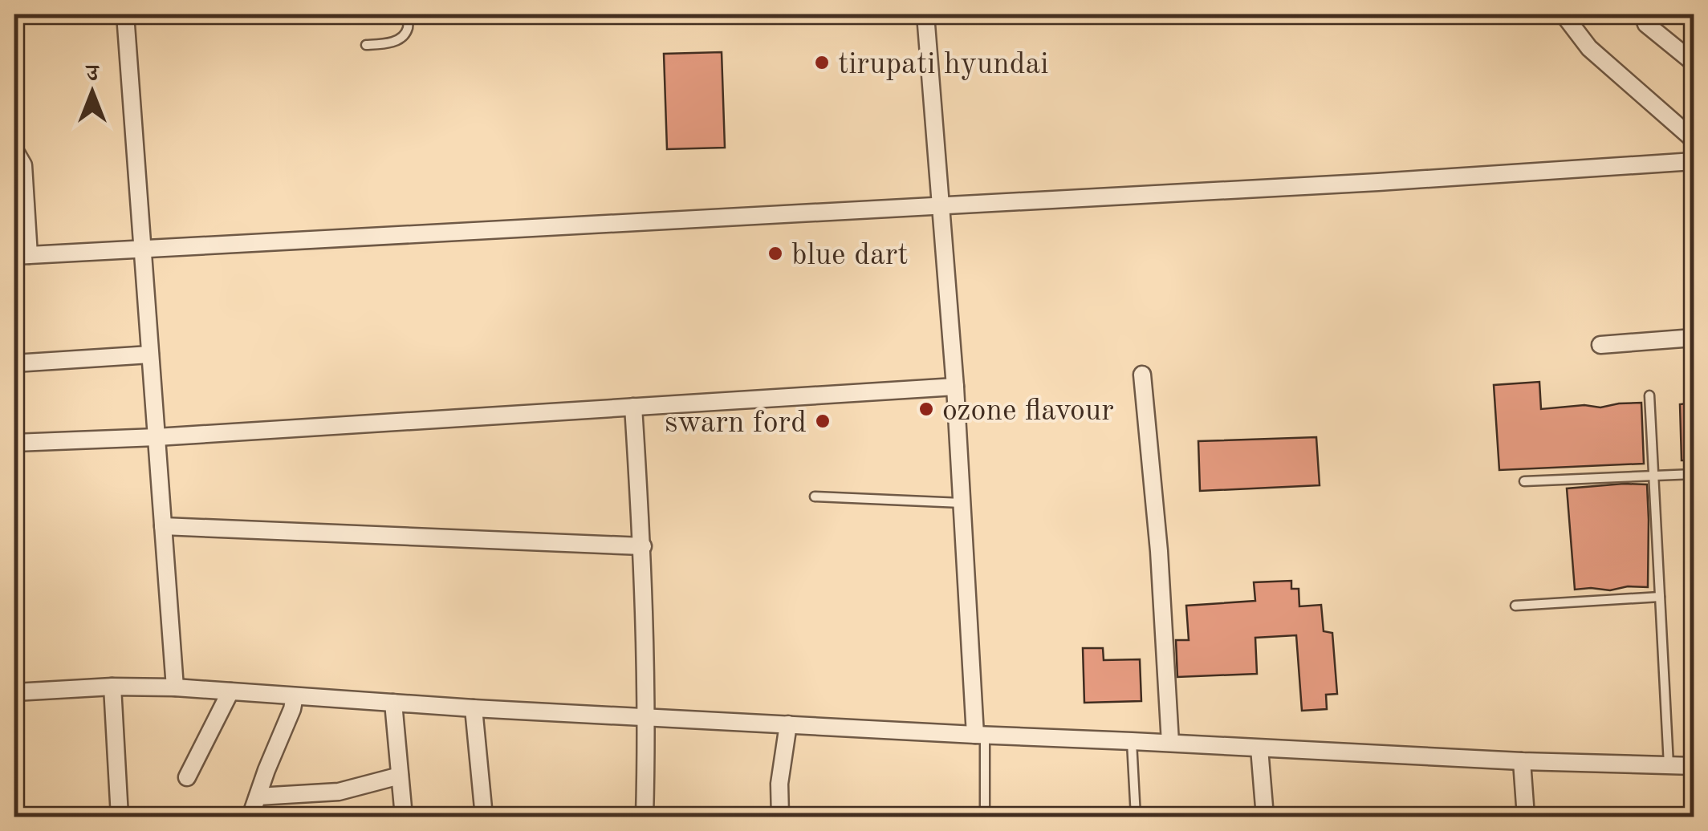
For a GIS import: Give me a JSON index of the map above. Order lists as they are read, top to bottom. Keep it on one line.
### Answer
{"places":["tirupati hyundai","blue dart","ozone flavour","swarn ford"],"north":"top"}
